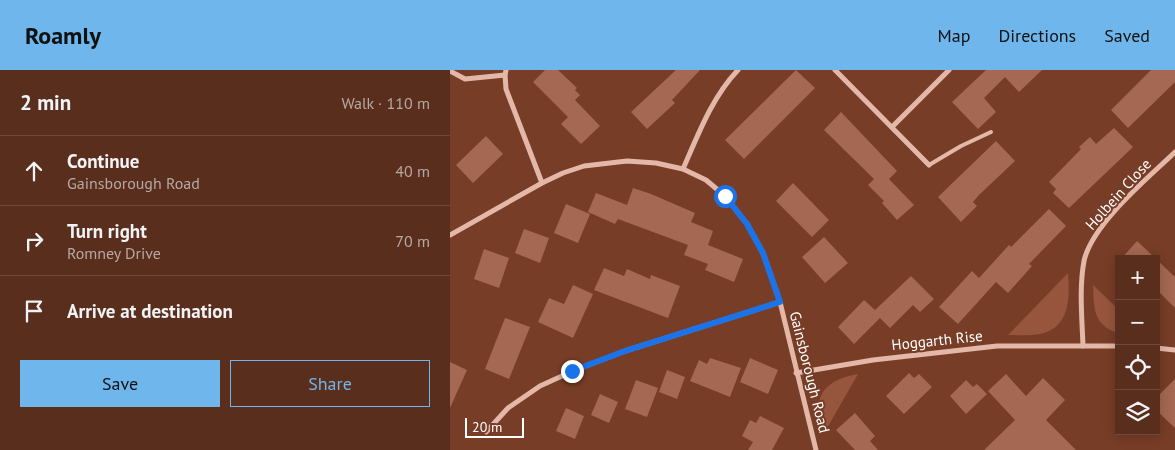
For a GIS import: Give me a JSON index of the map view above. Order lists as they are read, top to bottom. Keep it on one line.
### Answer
{"streets":{"street":["Holbein Close","Hoggarth Rise","Gainsborough Road"]},"crossings":[["Holbein Close","Hoggarth Rise"],["Hoggarth Rise","Gainsborough Road"]],"scale_bar":"20 m","page":{"header":"Roamly","nav":["Map","Directions","Saved"],"heading":["2 min","Walk · 110 m"],"list":[["Continue","Gainsborough Road","40 m"],["Turn right","Romney Drive","70 m"],"Arrive at destination"],"map_buttons":["+","−"],"buttons":["Save","Share"],"scale":"20 m"}}
